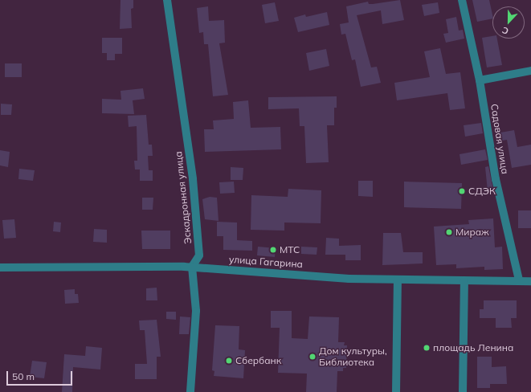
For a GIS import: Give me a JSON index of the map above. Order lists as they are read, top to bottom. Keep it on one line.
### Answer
{"streets":{"street":["Садовая улица","Эскадронная улица","улица Гагарина"]},"crossings":[["Садовая улица","улица Гагарина"],["Эскадронная улица","улица Гагарина"]],"places":["СДЭК","Мираж","МТС","площадь Ленина","Дом культуры, Библиотека","Сбербанк"],"scale_bar":"50 m","north":"bottom"}
